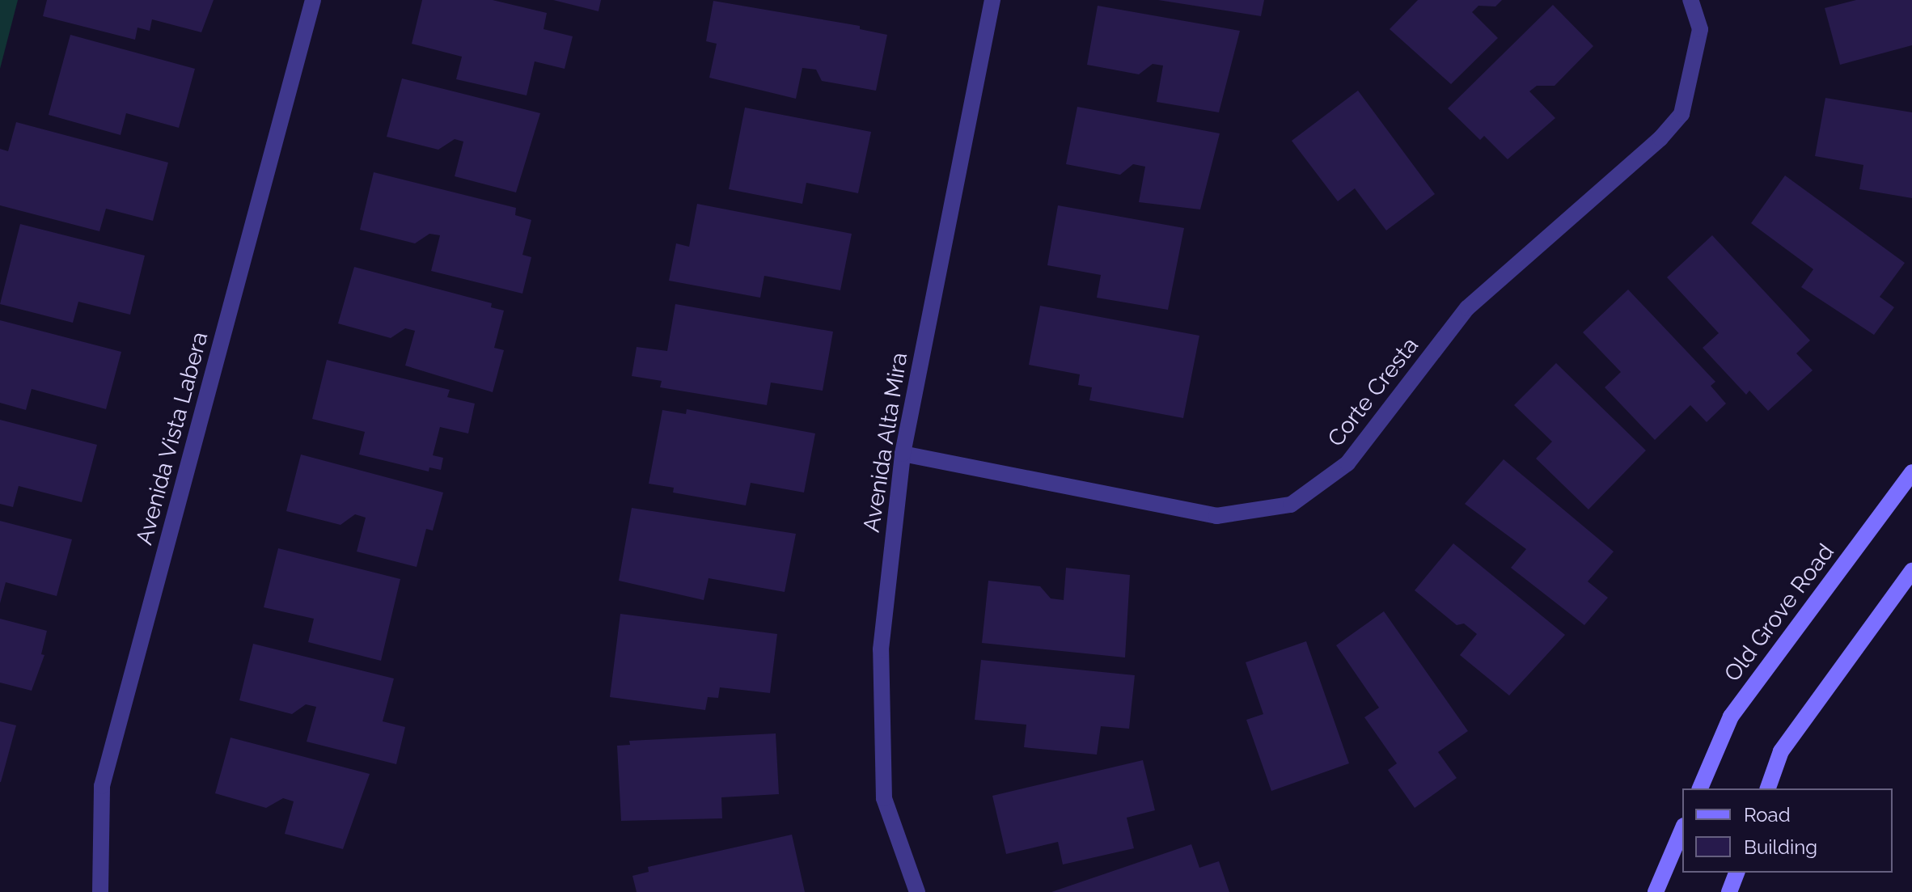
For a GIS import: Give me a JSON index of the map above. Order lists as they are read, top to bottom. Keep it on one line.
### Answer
{"streets":{"street":["Corte Cresta","Avenida Vista Labera","Avenida Alta Mira","Old Grove Road"]},"crossings":[["Corte Cresta","Avenida Alta Mira"]],"legend":["Road","Building"]}
